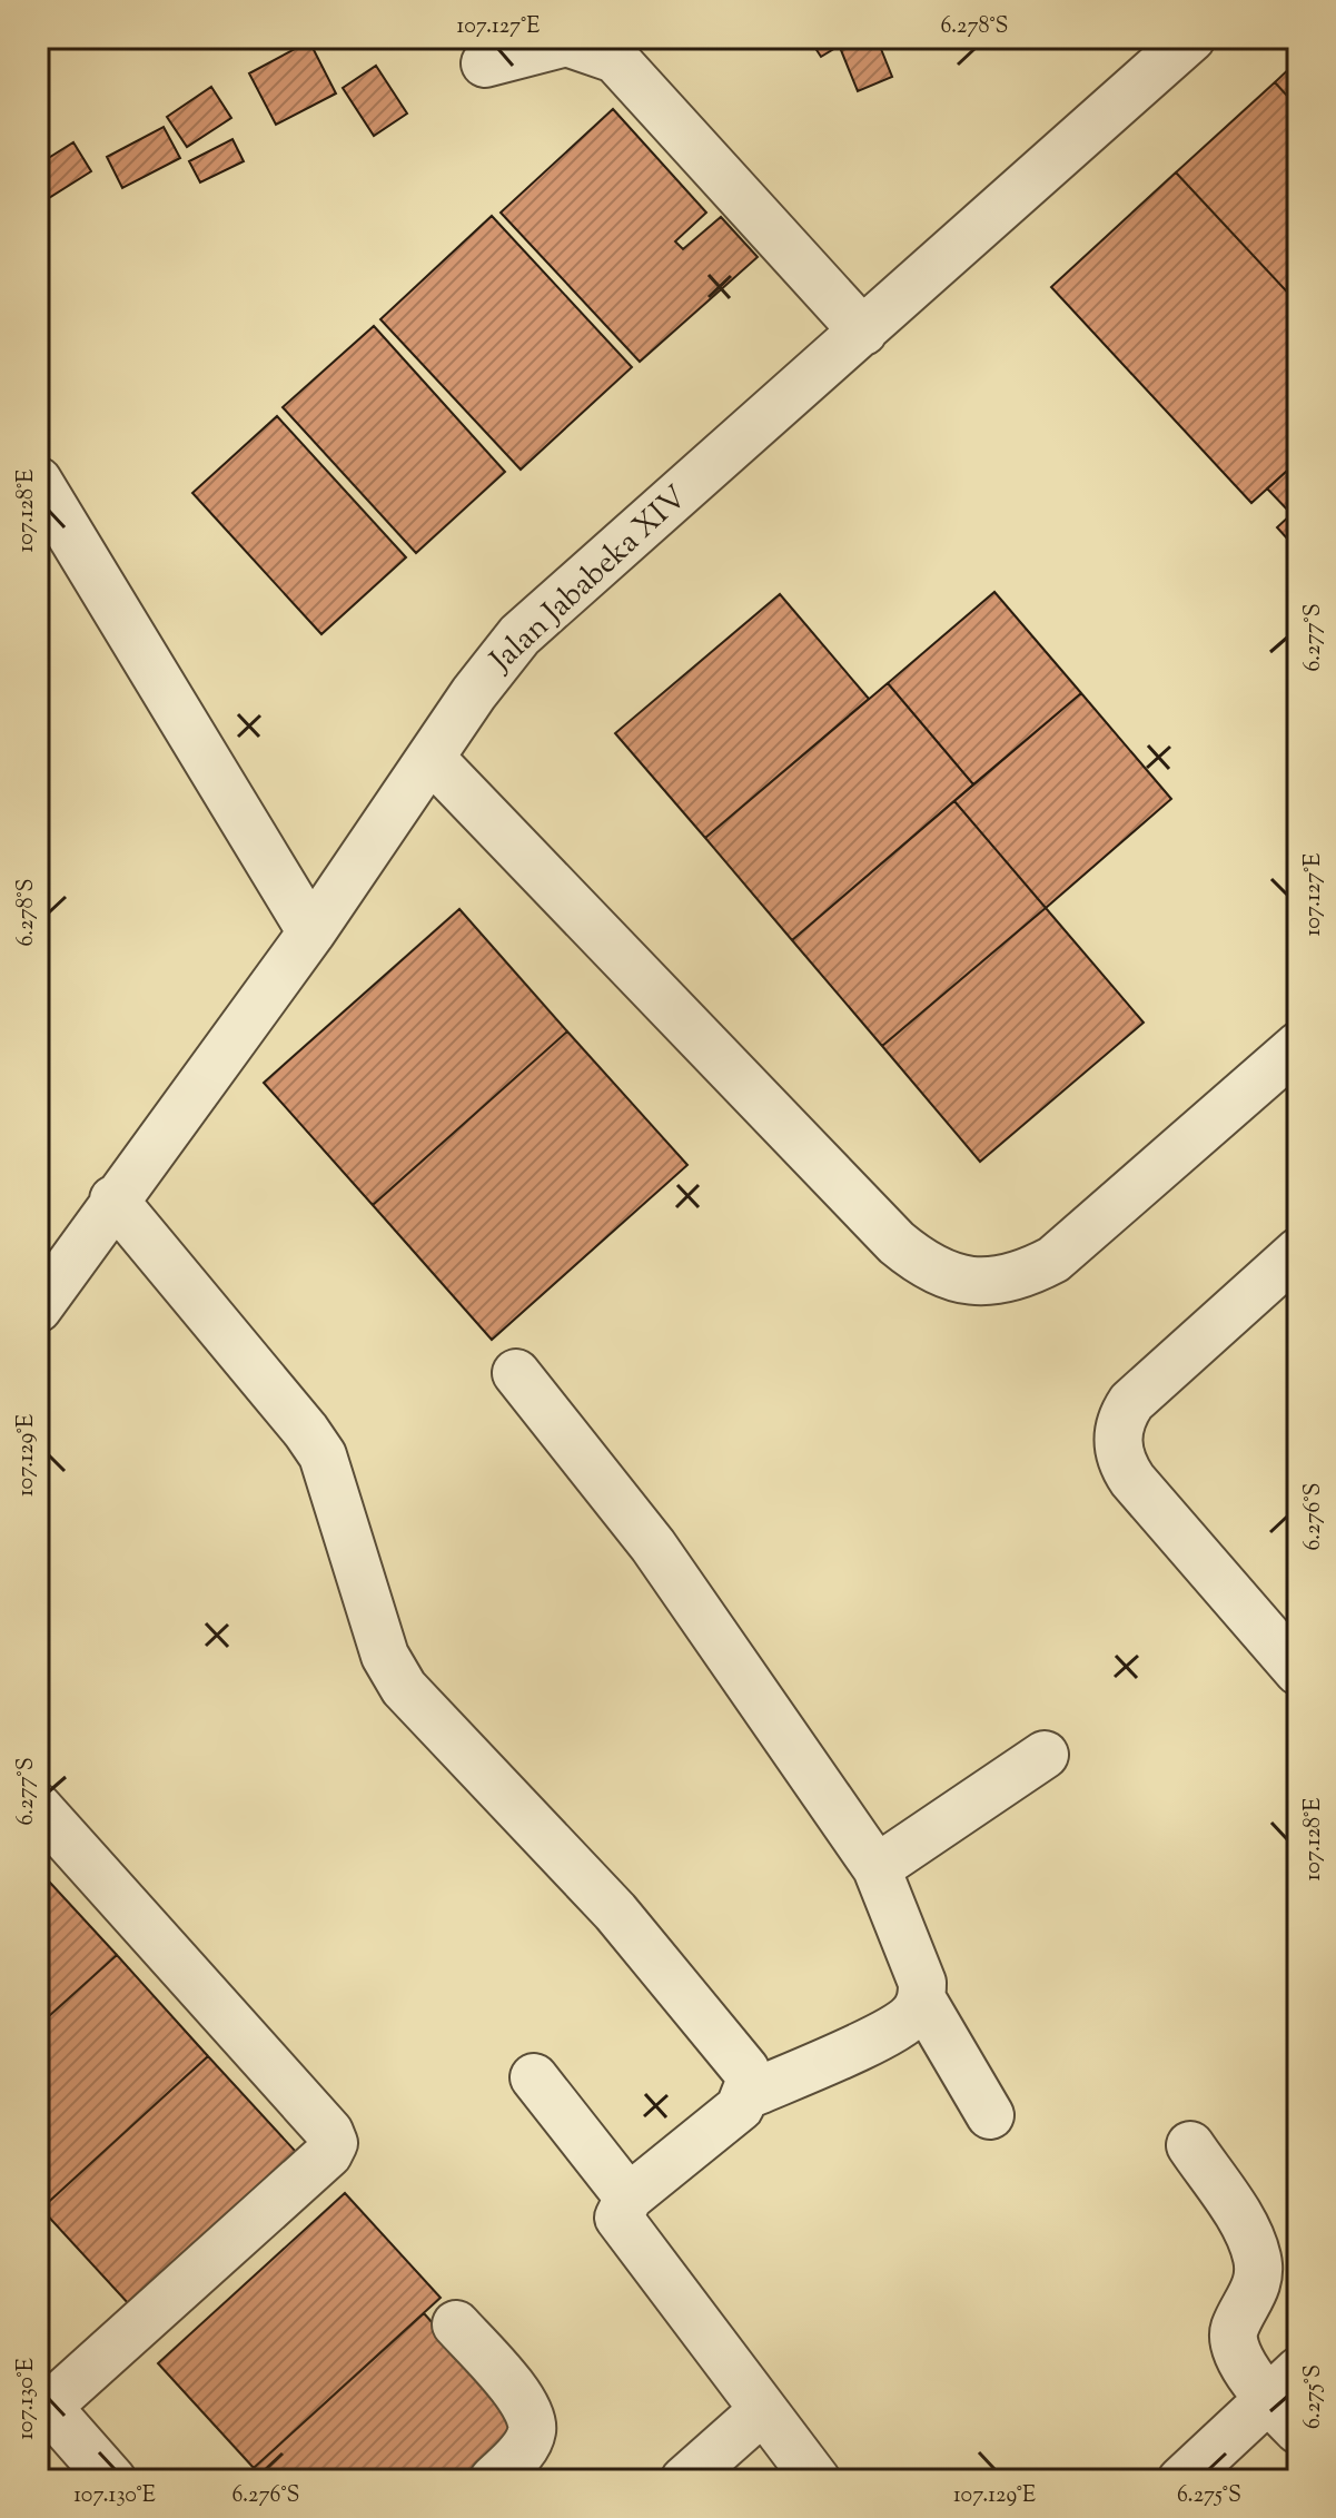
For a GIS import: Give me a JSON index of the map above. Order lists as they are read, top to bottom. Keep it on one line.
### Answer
{"streets":{"street":["Jalan Jababeka XIV"]},"coordinates":["107.127°E","6.278°S","107.128°E","6.277°S","107.129°E","6.276°S","6.275°S","107.130°E"]}
